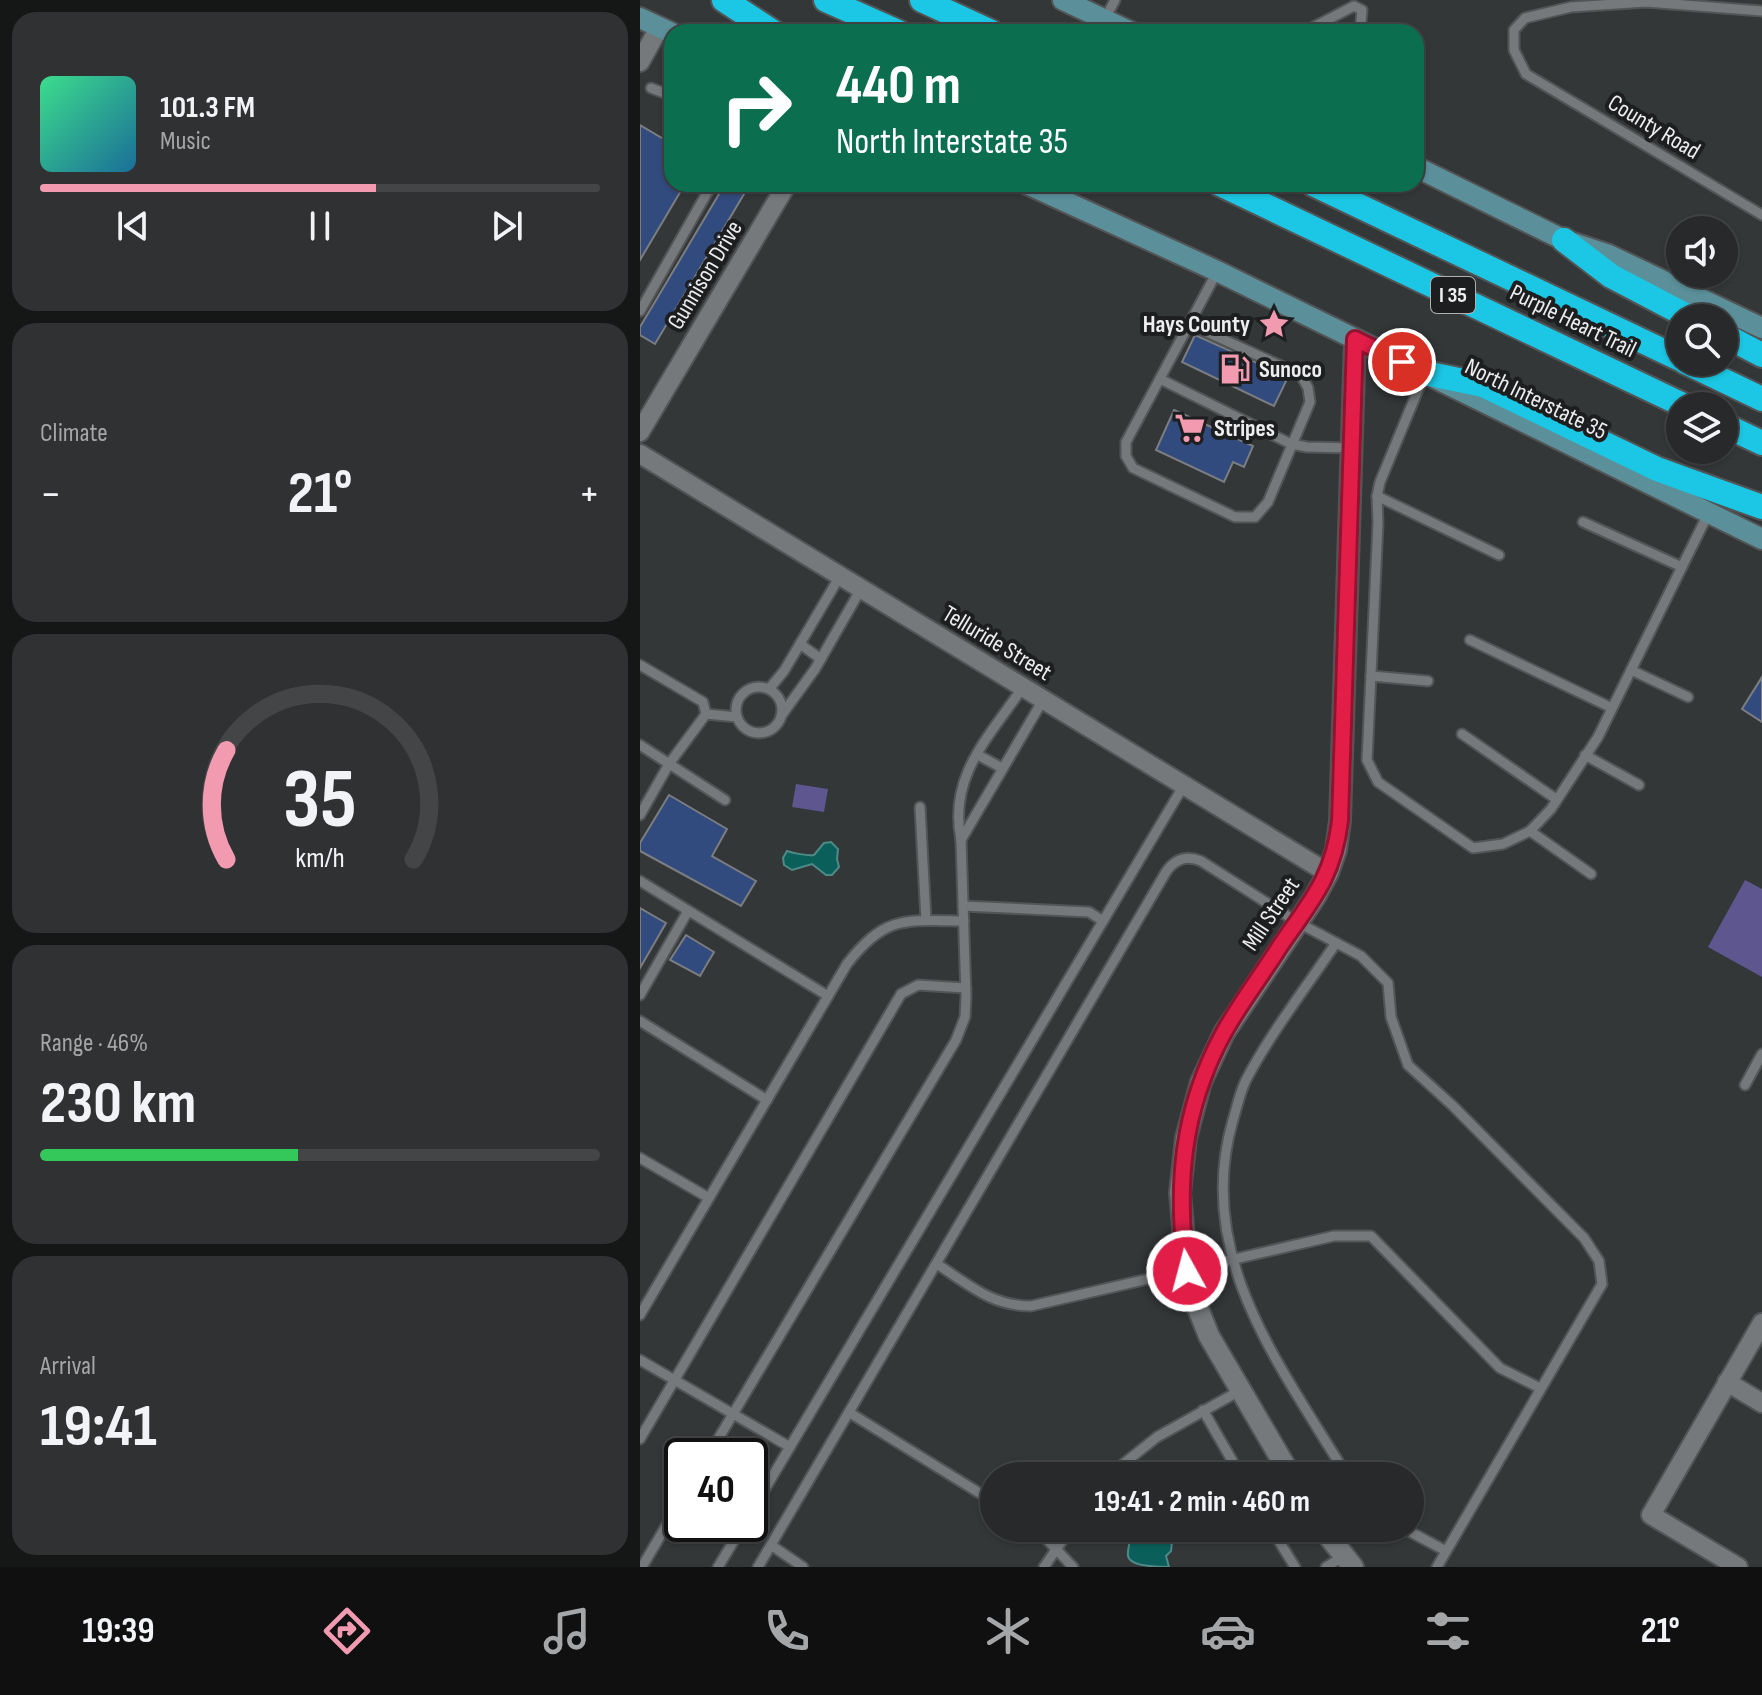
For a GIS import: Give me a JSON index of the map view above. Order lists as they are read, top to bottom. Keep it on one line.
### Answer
{"streets":{"highway":["I 35","Purple Heart Trail"],"main road":["North Interstate 35"],"street":["Gunnison Drive","Telluride Street","Mill Street"],"lane":["County Road"]},"crossings":[["North Interstate 35","Mill Street"],["Telluride Street","Mill Street"]],"places":{"place":["Hays County"],"fuel station":["Sunoco"],"supermarket":["Stripes"]},"page":{"turn":["440 m","North Interstate 35"],"song":["101.3 FM","Music"],"tile":["Climate",["Range · 46%","230 km"],["Arrival","19:41"]],"heat":["−","21°","+"],"limit":"40","trip":"19:41 · 2 min · 460 m","tabs":["19:39","21°"],"gauge":["35","km/h"]}}
